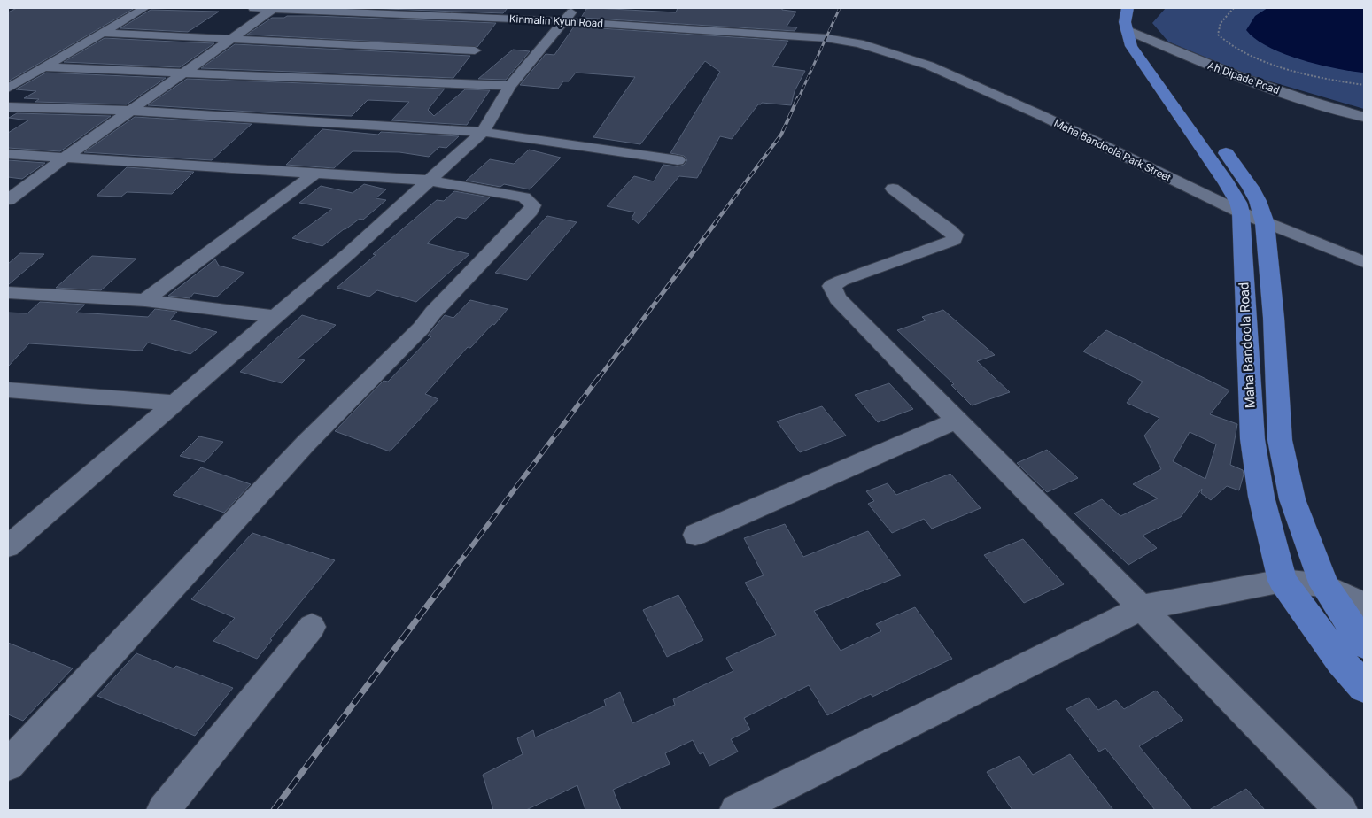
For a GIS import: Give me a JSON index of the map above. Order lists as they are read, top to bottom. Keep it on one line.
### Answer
{"streets":{"main road":["Maha Bandoola Road"],"street":["Kinmalin Kyun Road","Ah Dipade Road","Maha Bandoola Park Street"]},"crossings":[["Kinmalin Kyun Road","Maha Bandoola Park Street"],["Ah Dipade Road","Maha Bandoola Road"],["Maha Bandoola Park Street","Maha Bandoola Road"]]}
